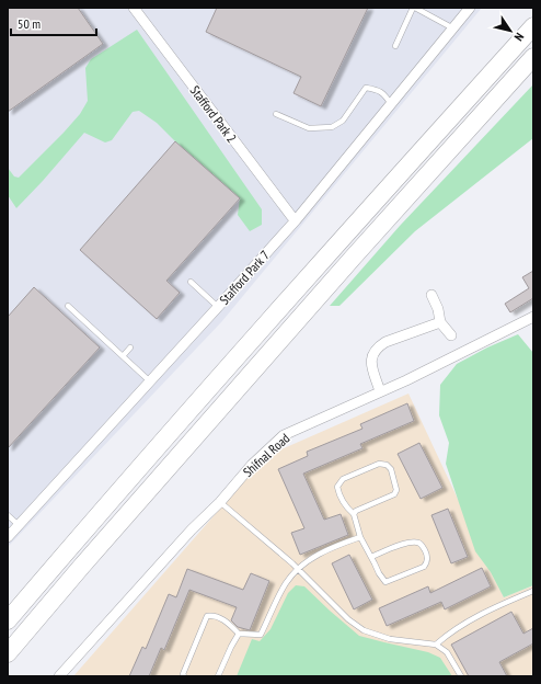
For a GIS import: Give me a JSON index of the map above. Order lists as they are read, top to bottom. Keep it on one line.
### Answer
{"streets":{"street":["Stafford Park 2","Stafford Park 7","Shifnal Road"]},"crossings":[["Stafford Park 2","Stafford Park 7"]],"scale_bar":"50 m","north":"bottom right"}
